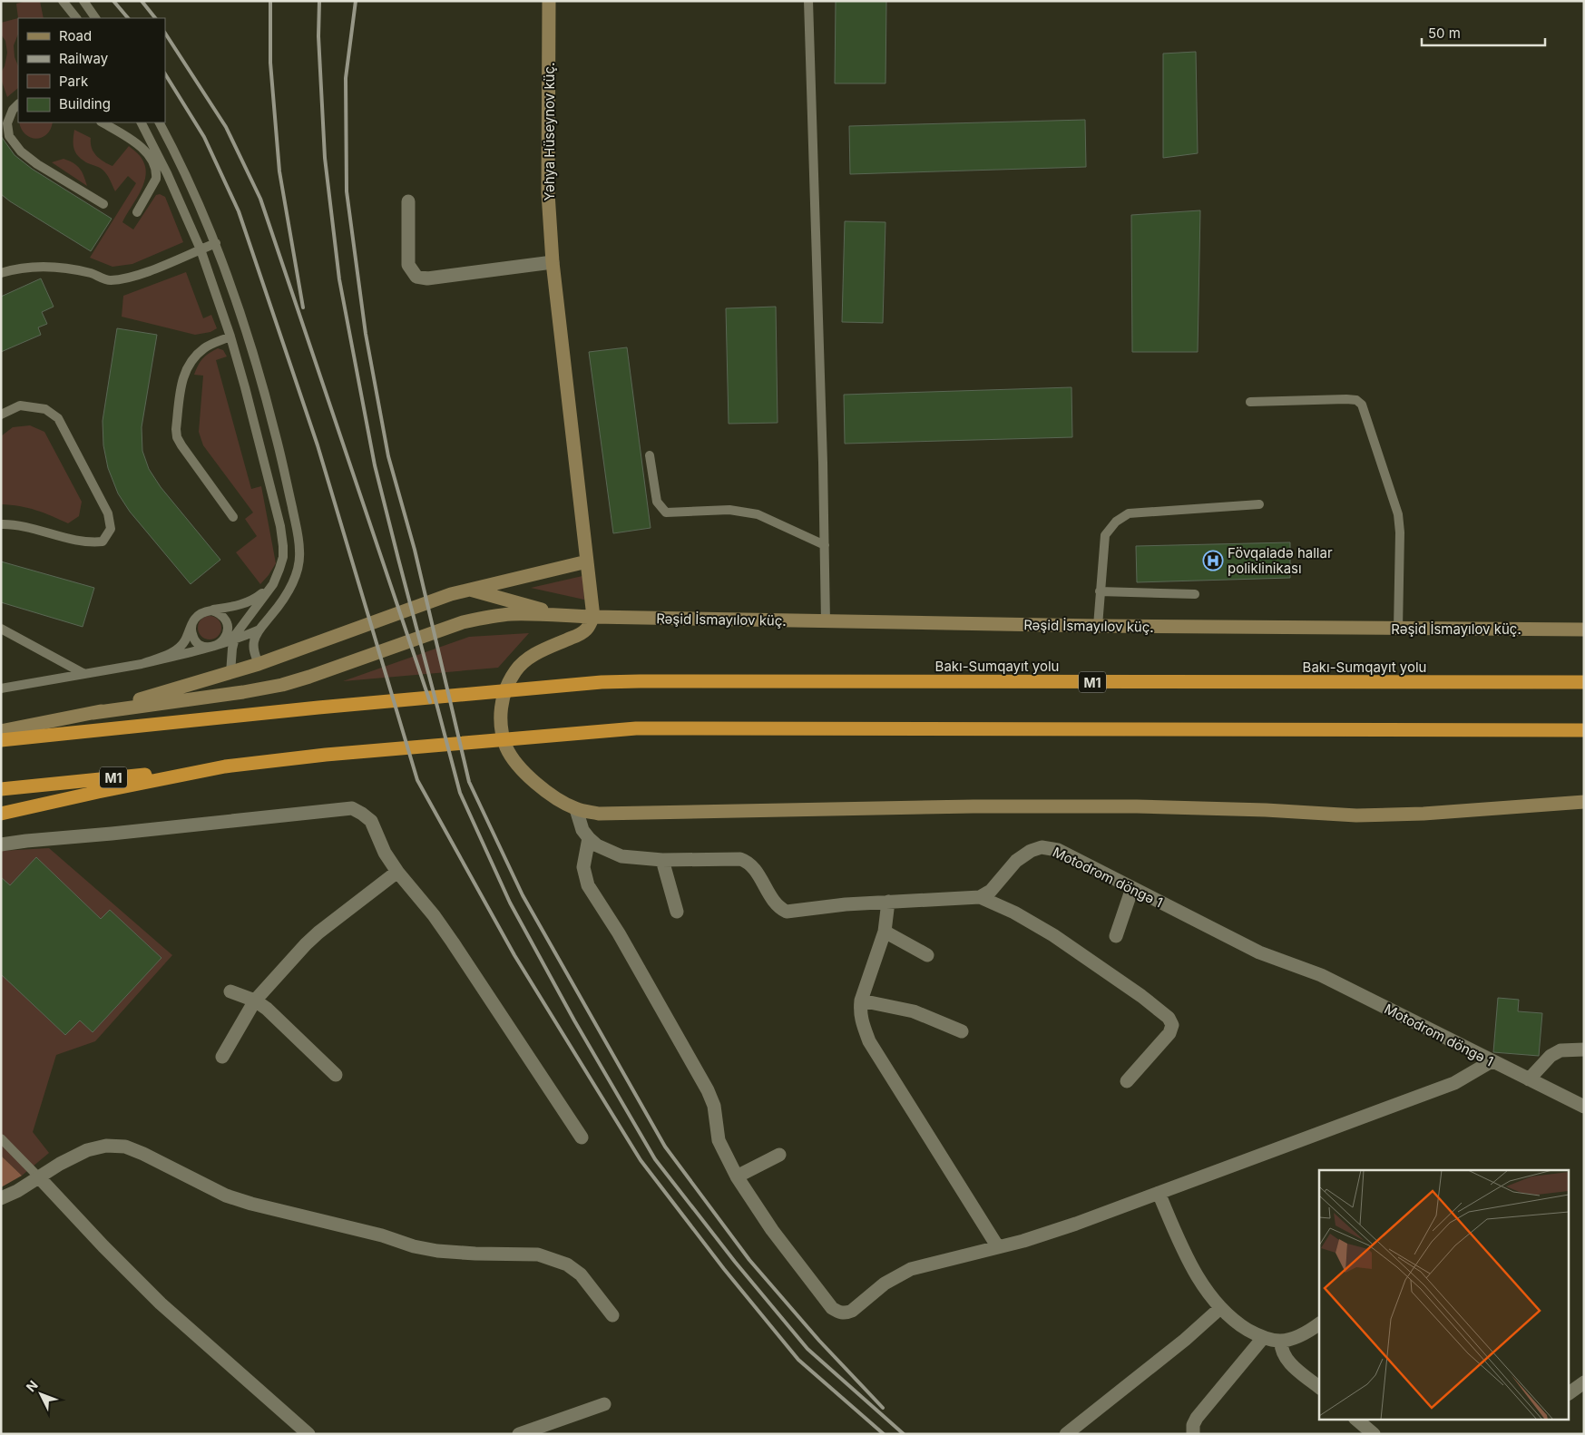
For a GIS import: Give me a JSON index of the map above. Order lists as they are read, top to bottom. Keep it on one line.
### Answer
{"streets":{"highway":["Bakı-Sumqayıt yolu","M1"],"street":["Yəhya Hüseynov küç.","Rəşid İsmayılov küç.","Motodrom döngə 1"]},"crossings":[["Yəhya Hüseynov küç.","Rəşid İsmayılov küç."]],"places":{"hospital":["Fövqaladə hallar poliklinikası"]},"legend":["Road","Railway","Park","Building"],"scale_bar":"50 m","north":"top left"}
